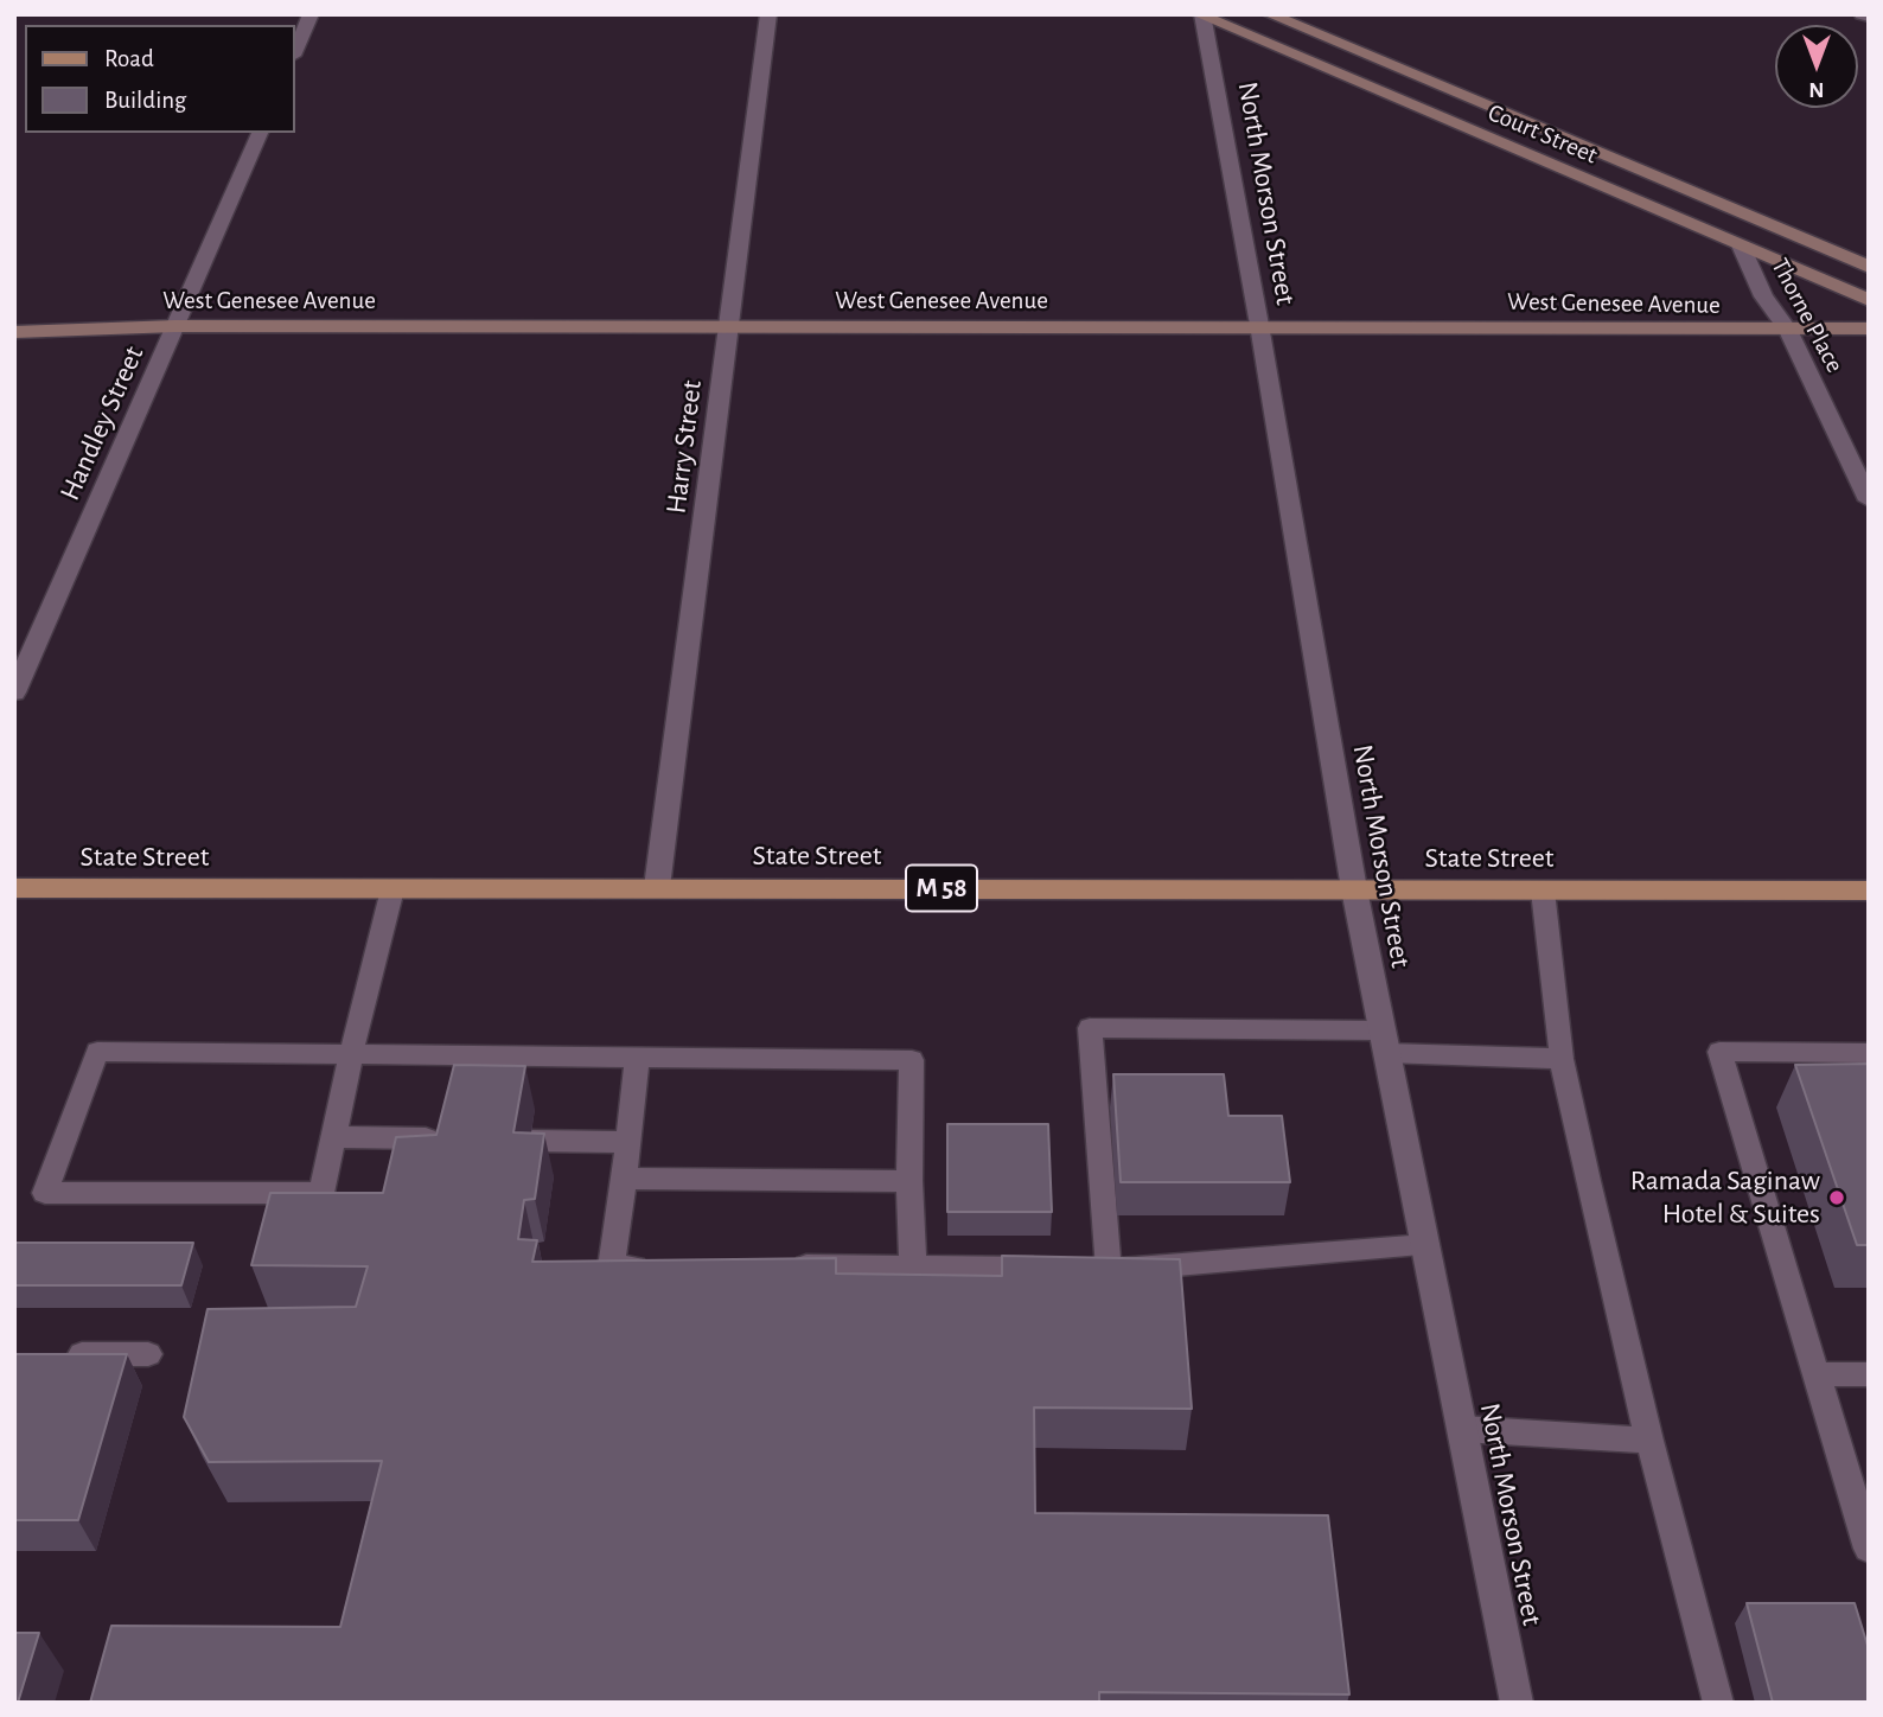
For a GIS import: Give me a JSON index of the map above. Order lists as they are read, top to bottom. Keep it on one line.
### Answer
{"streets":{"main road":["State Street","M 58"],"street":["Court Street","North Morson Street","West Genesee Avenue","Thorne Place","Handley Street","Harry Street"]},"crossings":[["Court Street","North Morson Street"],["Court Street","Thorne Place"],["North Morson Street","West Genesee Avenue"],["North Morson Street","State Street"],["West Genesee Avenue","Thorne Place"],["West Genesee Avenue","Handley Street"],["West Genesee Avenue","Harry Street"],["Harry Street","State Street"]],"places":["Ramada Saginaw Hotel & Suites"],"legend":["Road","Building"],"north":"bottom"}
